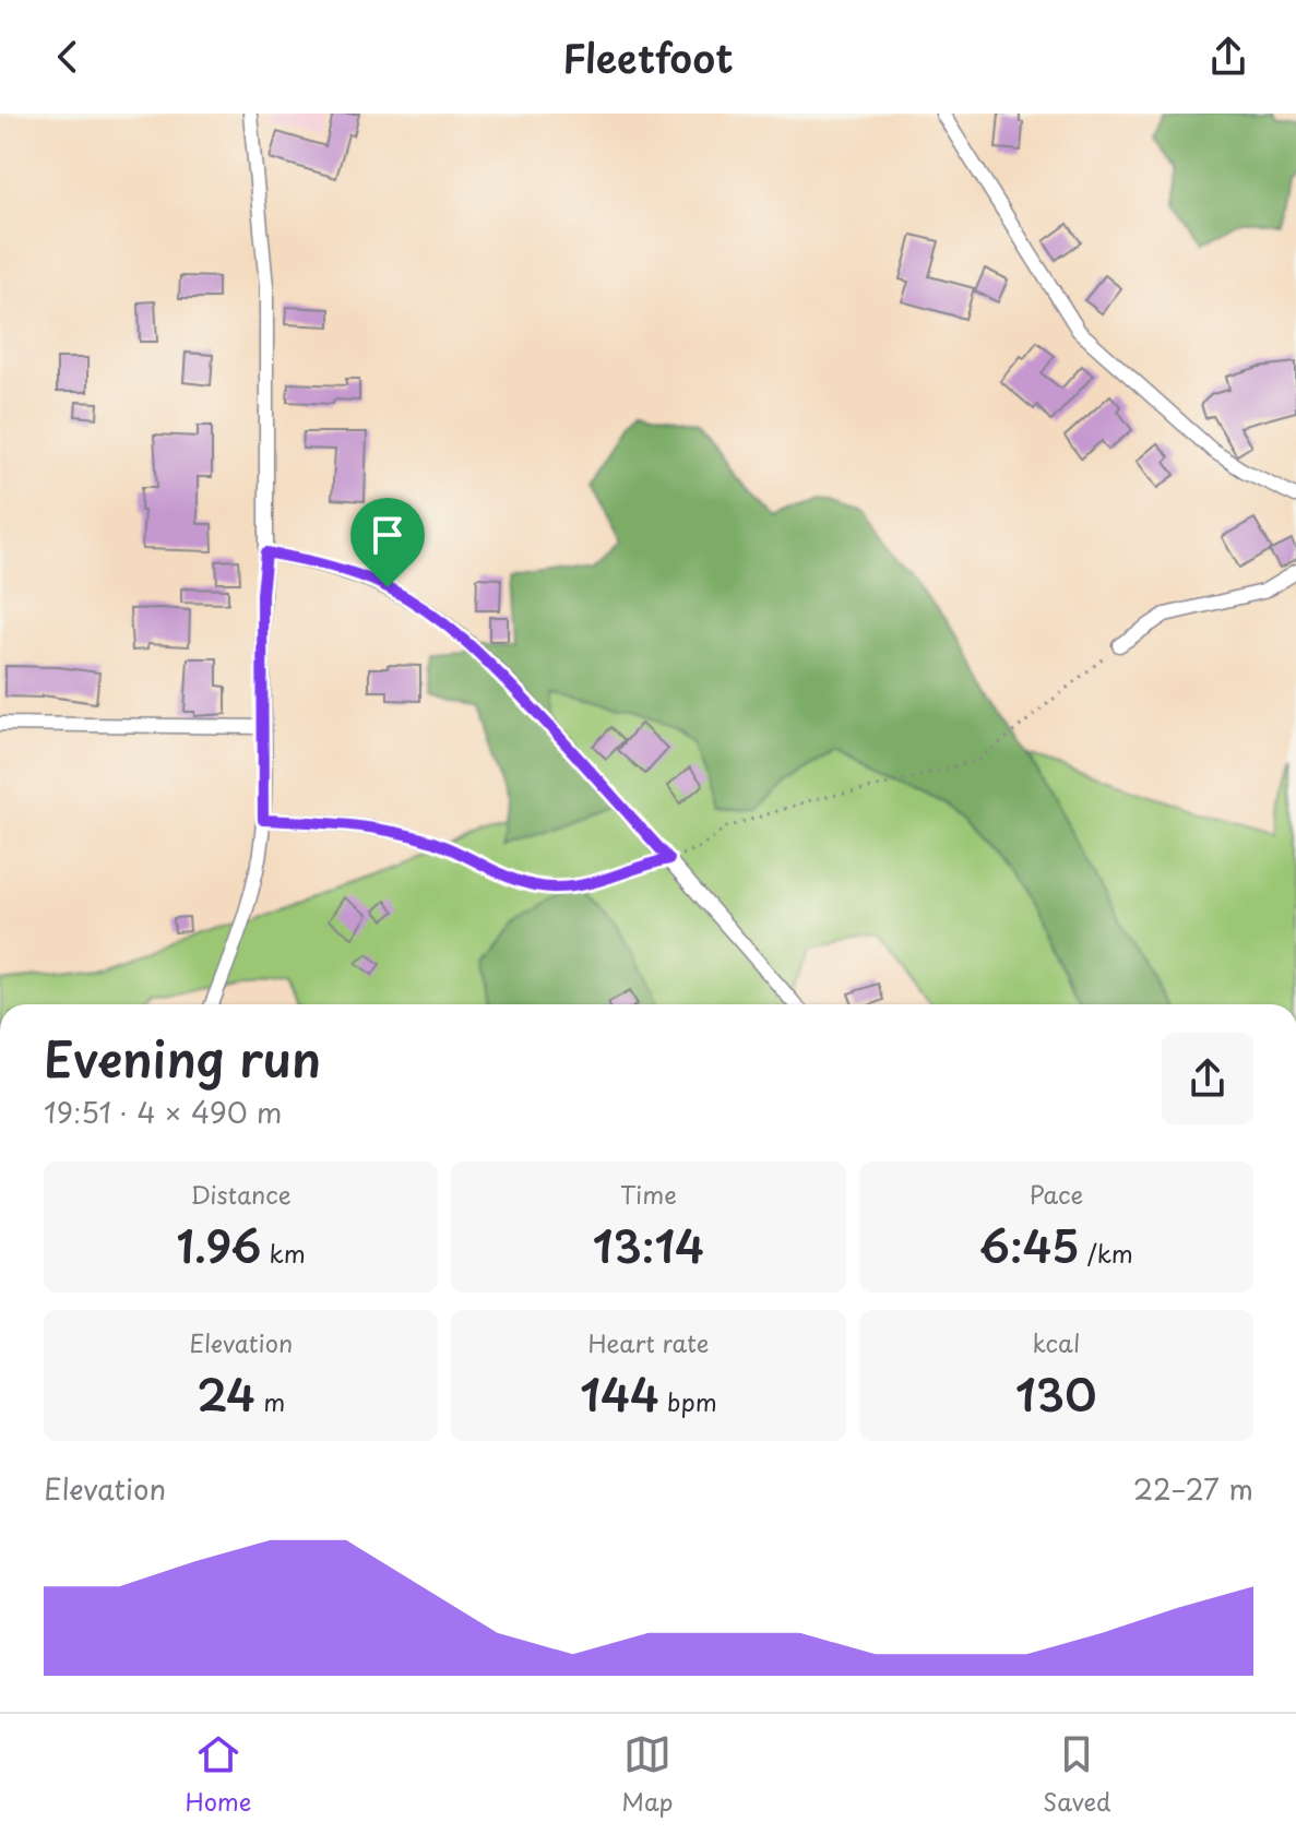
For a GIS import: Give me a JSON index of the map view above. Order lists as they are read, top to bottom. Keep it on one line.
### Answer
{"page":{"header":"Fleetfoot","heading":["Evening run","19:51 · 4 × 490 m"],"stats":[["Distance","1.96 km"],["Time","13:14"],["Pace","6:45 /km"],["Elevation","24 m"],["Heart rate","144 bpm"],["kcal","130"]],"chart":["Elevation","22–27 m"],"tabs":["Home","Map","Saved"]}}
